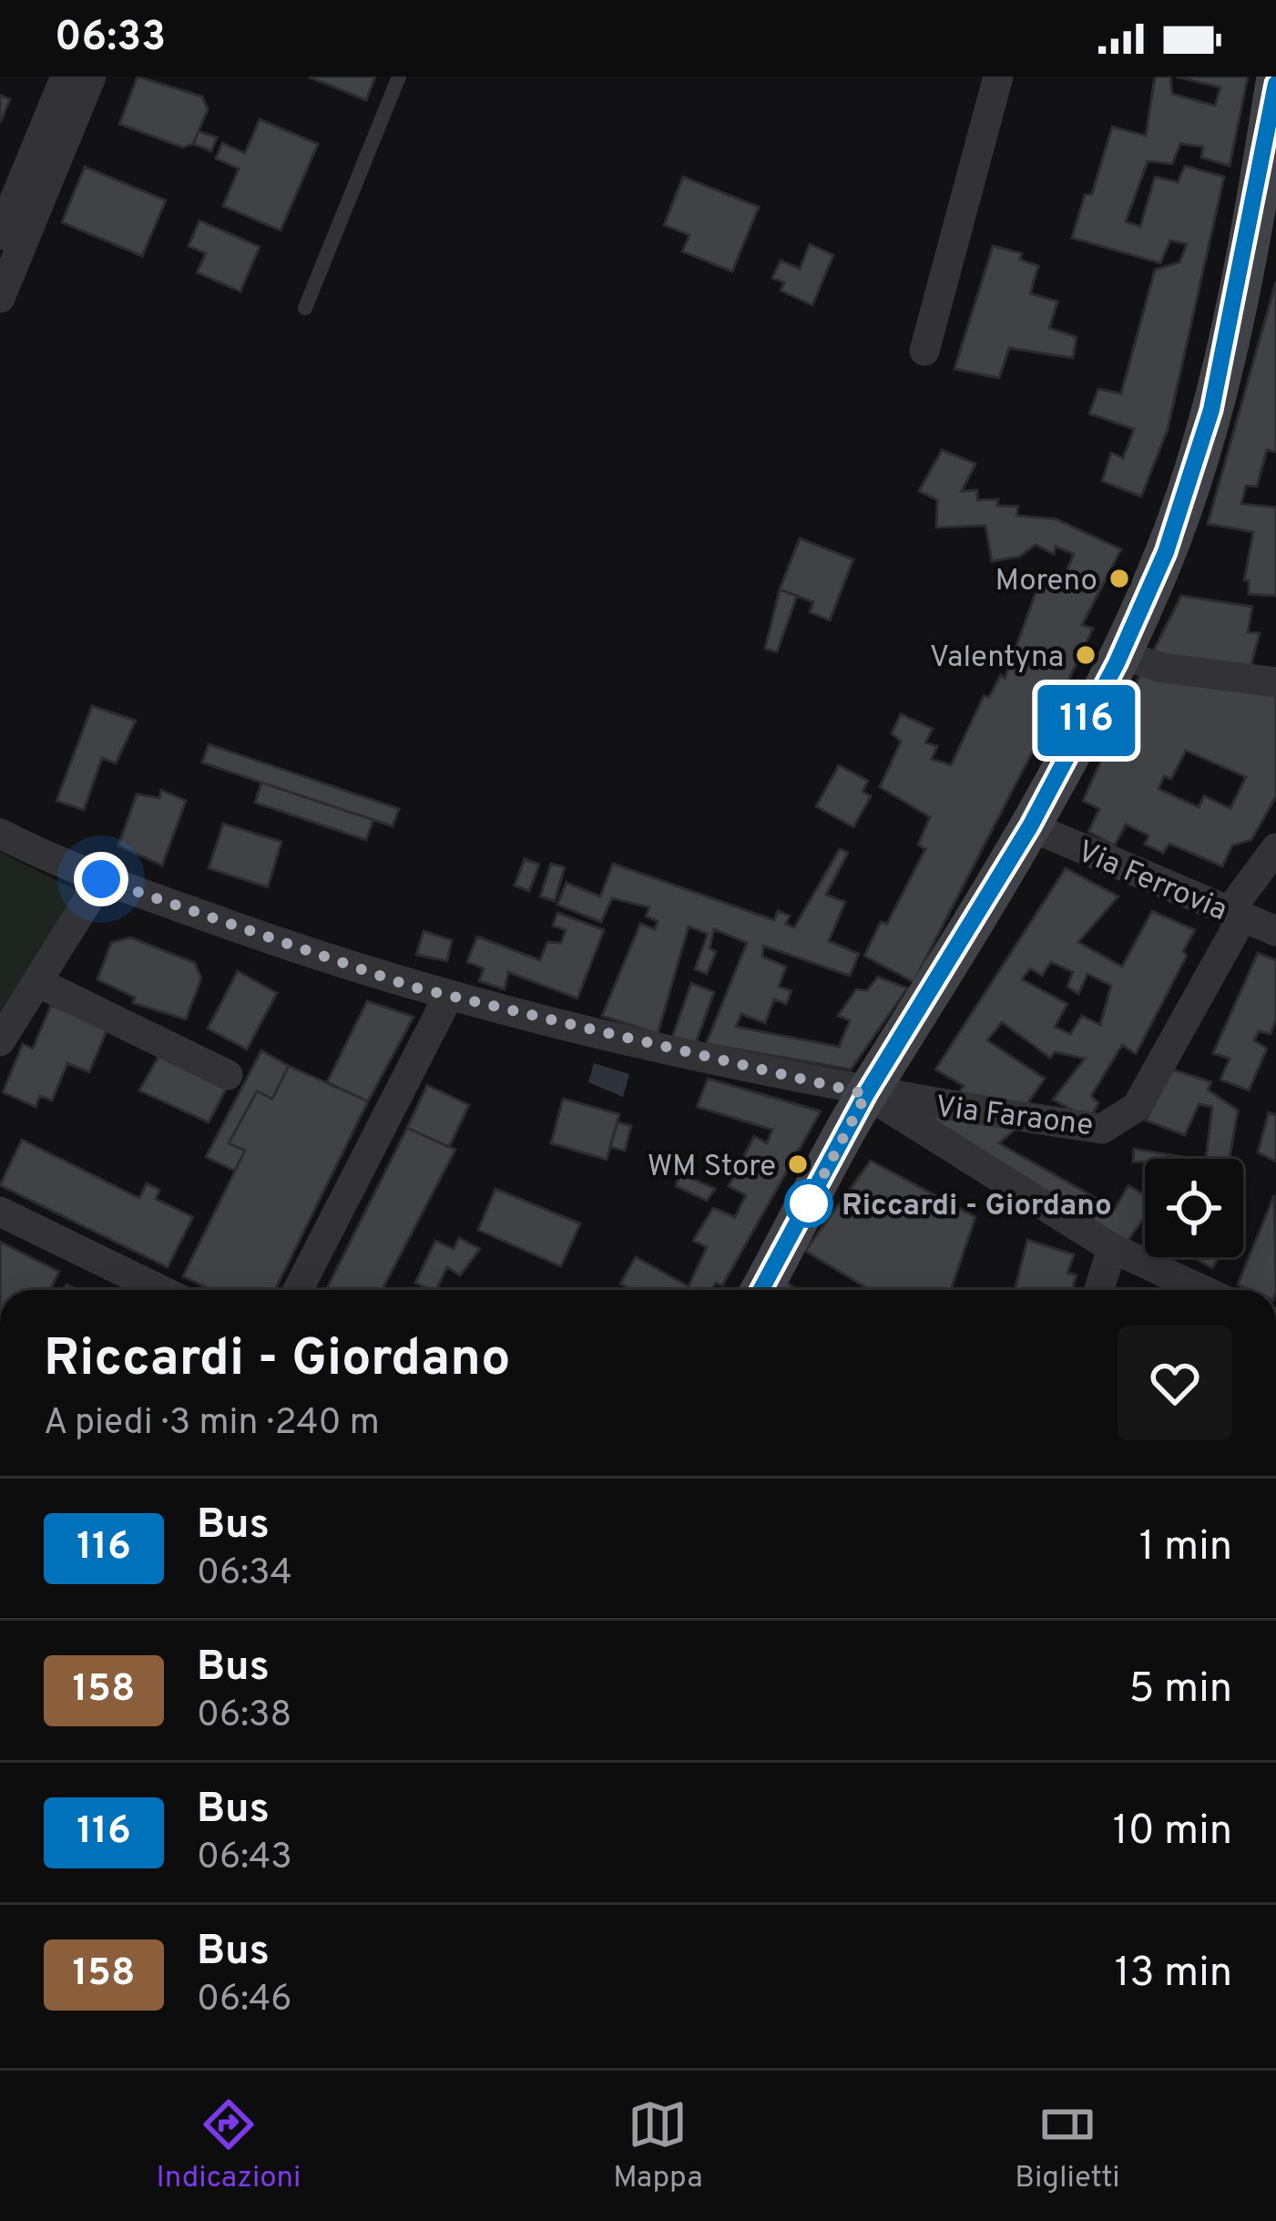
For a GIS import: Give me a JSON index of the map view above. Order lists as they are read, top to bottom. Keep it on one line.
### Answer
{"streets":{"street":["Via Ferrovia","Via Faraone"]},"crossings":[["Via Ferrovia","Via Faraone"]],"places":["Moreno","Valentyna","WM Store","Riccardi - Giordano"],"lines":["bus line 116"],"page":{"status":"06:33","on_map":"116","heading":["Riccardi - Giordano","A piedi · 3 min · 240 m"],"list":[{"mark":"116","name":"Bus","note":"06:34","value":"1 min"},{"mark":"158","name":"Bus","note":"06:38","value":"5 min"},{"mark":"116","name":"Bus","note":"06:43","value":"10 min"},{"mark":"158","name":"Bus","note":"06:46","value":"13 min"}],"tabs":["Indicazioni","Mappa","Biglietti"]}}
